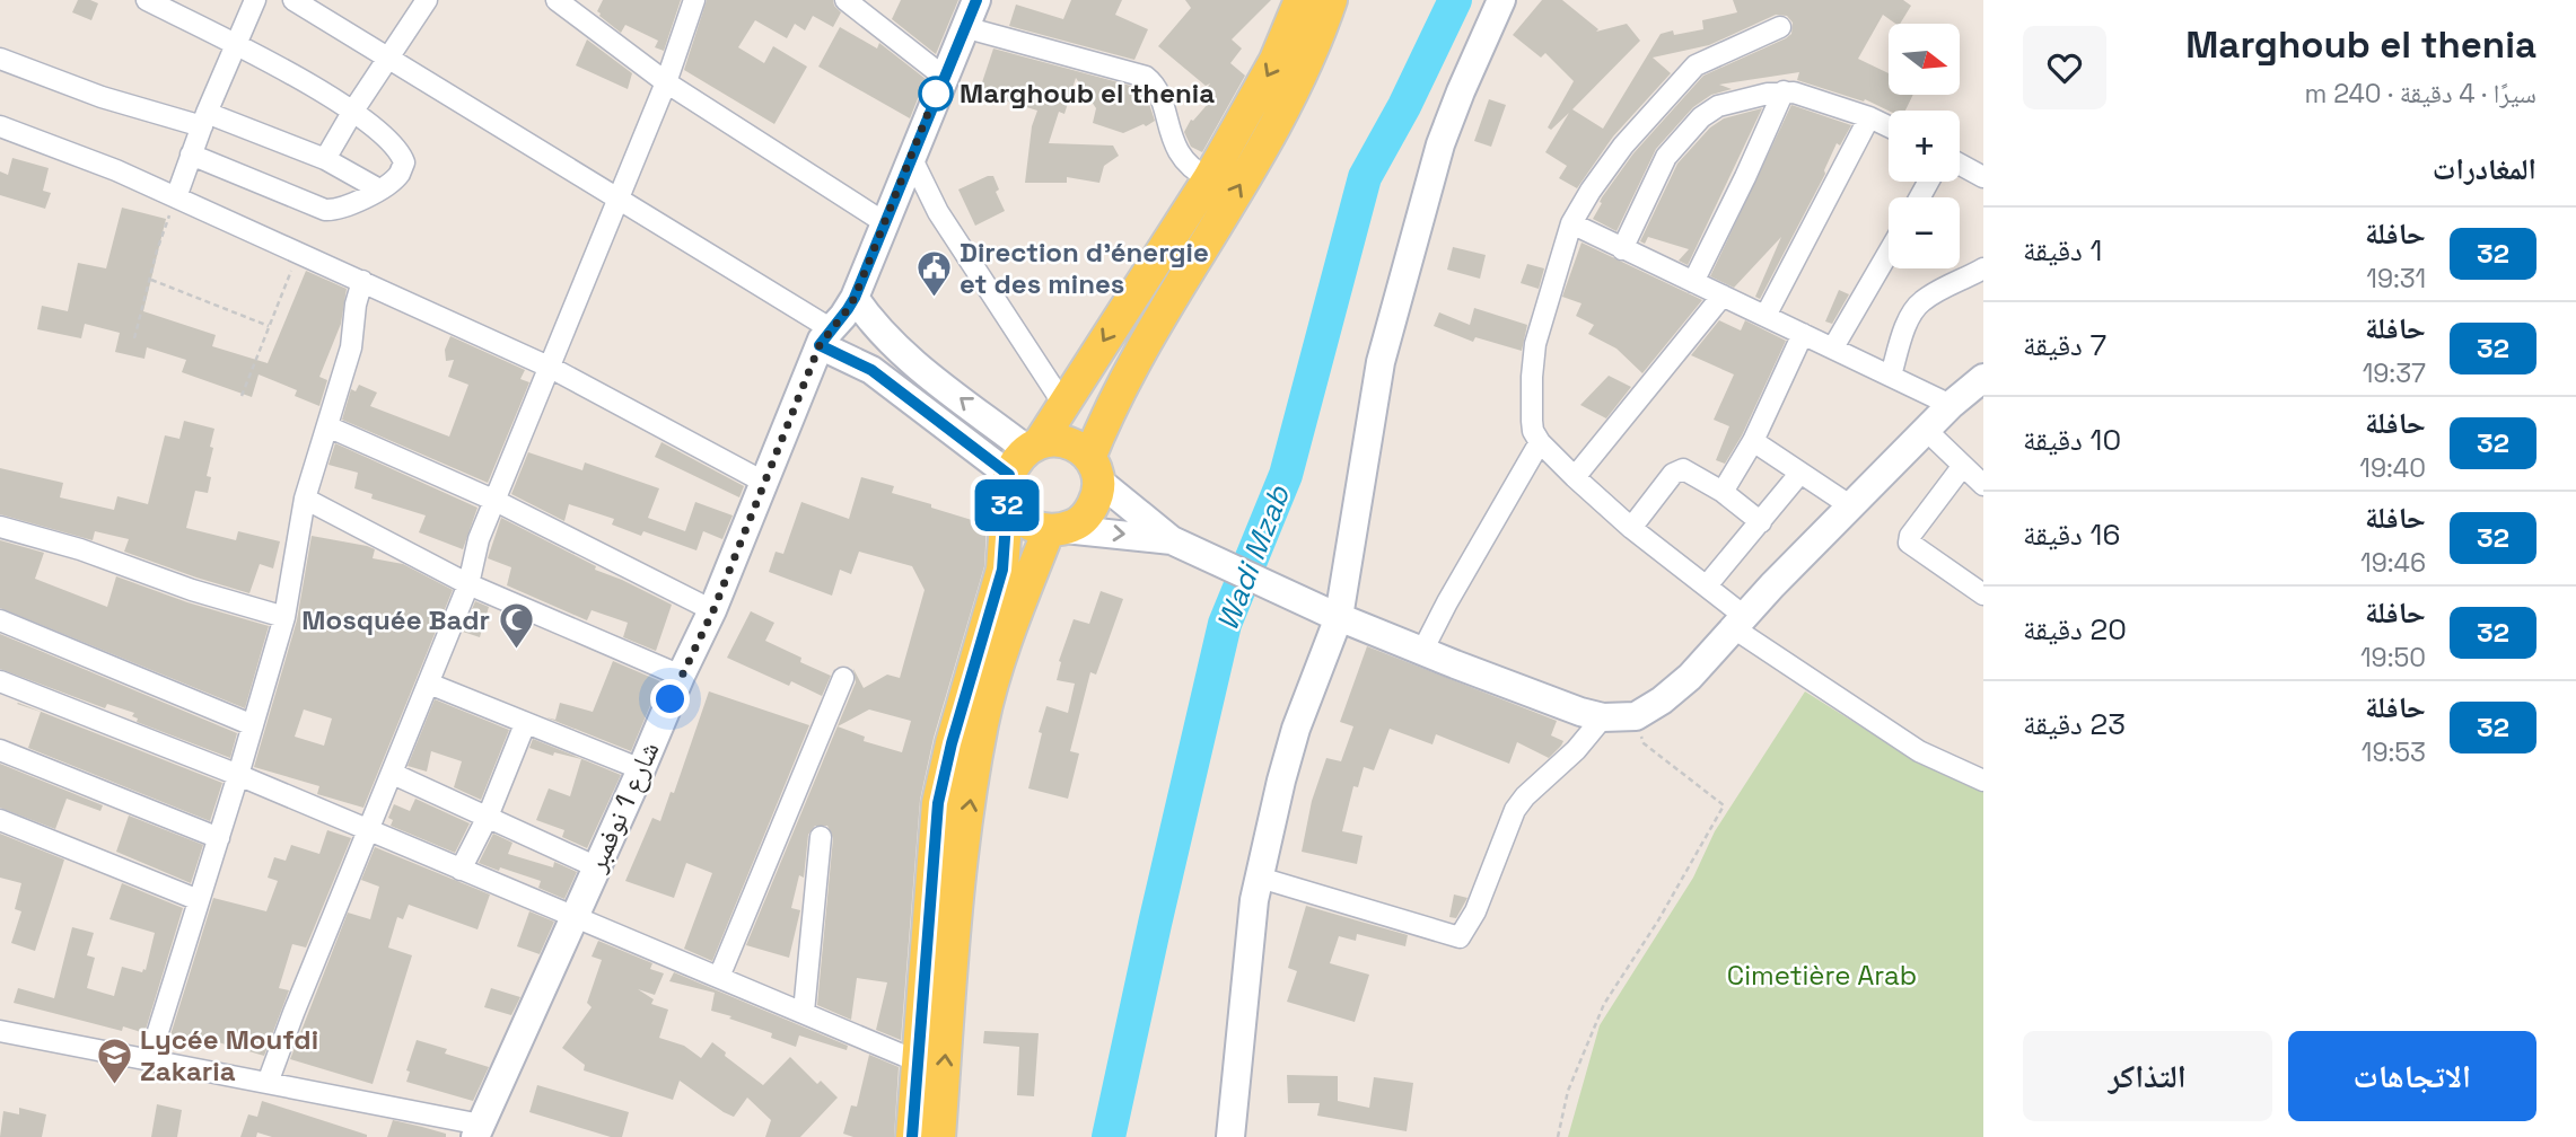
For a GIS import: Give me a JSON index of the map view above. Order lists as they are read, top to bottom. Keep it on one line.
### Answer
{"streets":{"main road":["شارع 1 نوفمبر"]},"water":["Wadi Mzab"],"parks":["Cimetière Arab"],"places":{"other":["Marghoub el thenia"],"public building":["Direction d'énergie et des mines"],"mosque":["Mosquée Badr"],"school or university":["Lycée Moufdi Zakaria"]},"lines":["bus line 32"],"north":"right","page":{"heading":[["Marghoub el thenia","سيرًا · 4 دقيقة · 240 m"],"المغادرات"],"on_map":"32","map_buttons":["+","−"],"list":[{"mark":"32","name":"حافلة","note":"19:31","value":"1 دقيقة"},{"mark":"32","name":"حافلة","note":"19:37","value":"7 دقيقة"},{"mark":"32","name":"حافلة","note":"19:40","value":"10 دقيقة"},{"mark":"32","name":"حافلة","note":"19:46","value":"16 دقيقة"},{"mark":"32","name":"حافلة","note":"19:50","value":"20 دقيقة"},{"mark":"32","name":"حافلة","note":"19:53","value":"23 دقيقة"}],"buttons":["الاتجاهات","التذاكر"]}}
